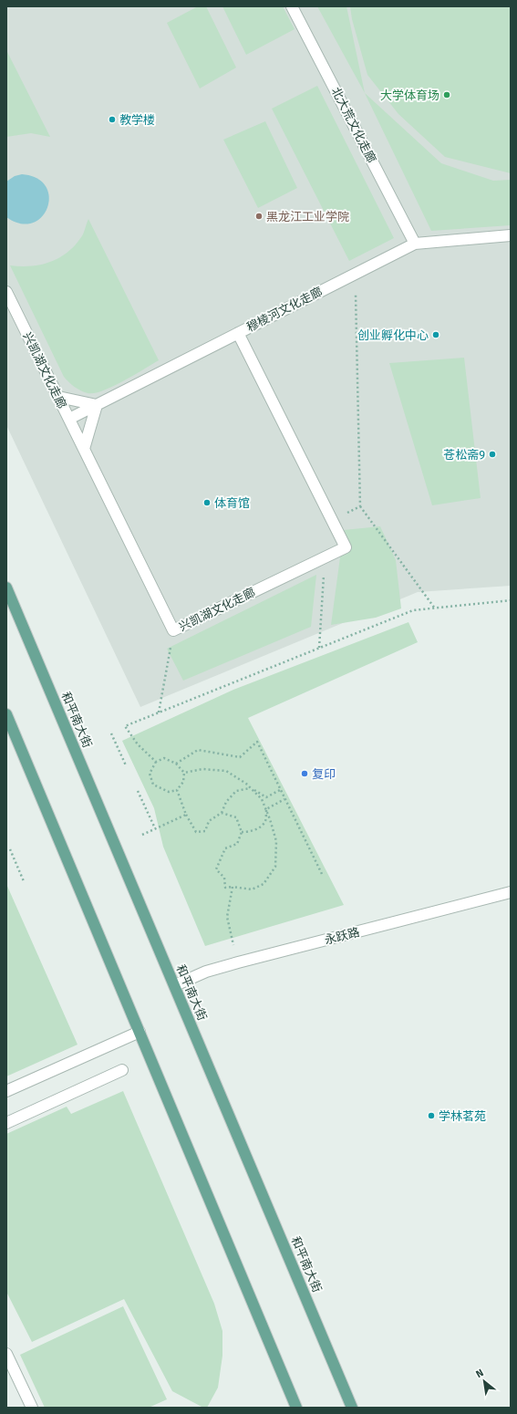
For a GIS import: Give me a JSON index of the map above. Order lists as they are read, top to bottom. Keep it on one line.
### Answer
{"streets":{"main road":["和平南大街"],"street":["北大荒文化走廊","穆棱河文化走廊","兴凯湖文化走廊","永跃路"]},"crossings":[["北大荒文化走廊","穆棱河文化走廊"],["穆棱河文化走廊","兴凯湖文化走廊"],["和平南大街","永跃路"]],"places":["大学体育场","教学楼","黑龙江工业学院","创业孵化中心","苍松斋9","体育馆","复印","学林茗苑"],"north":"top left"}
